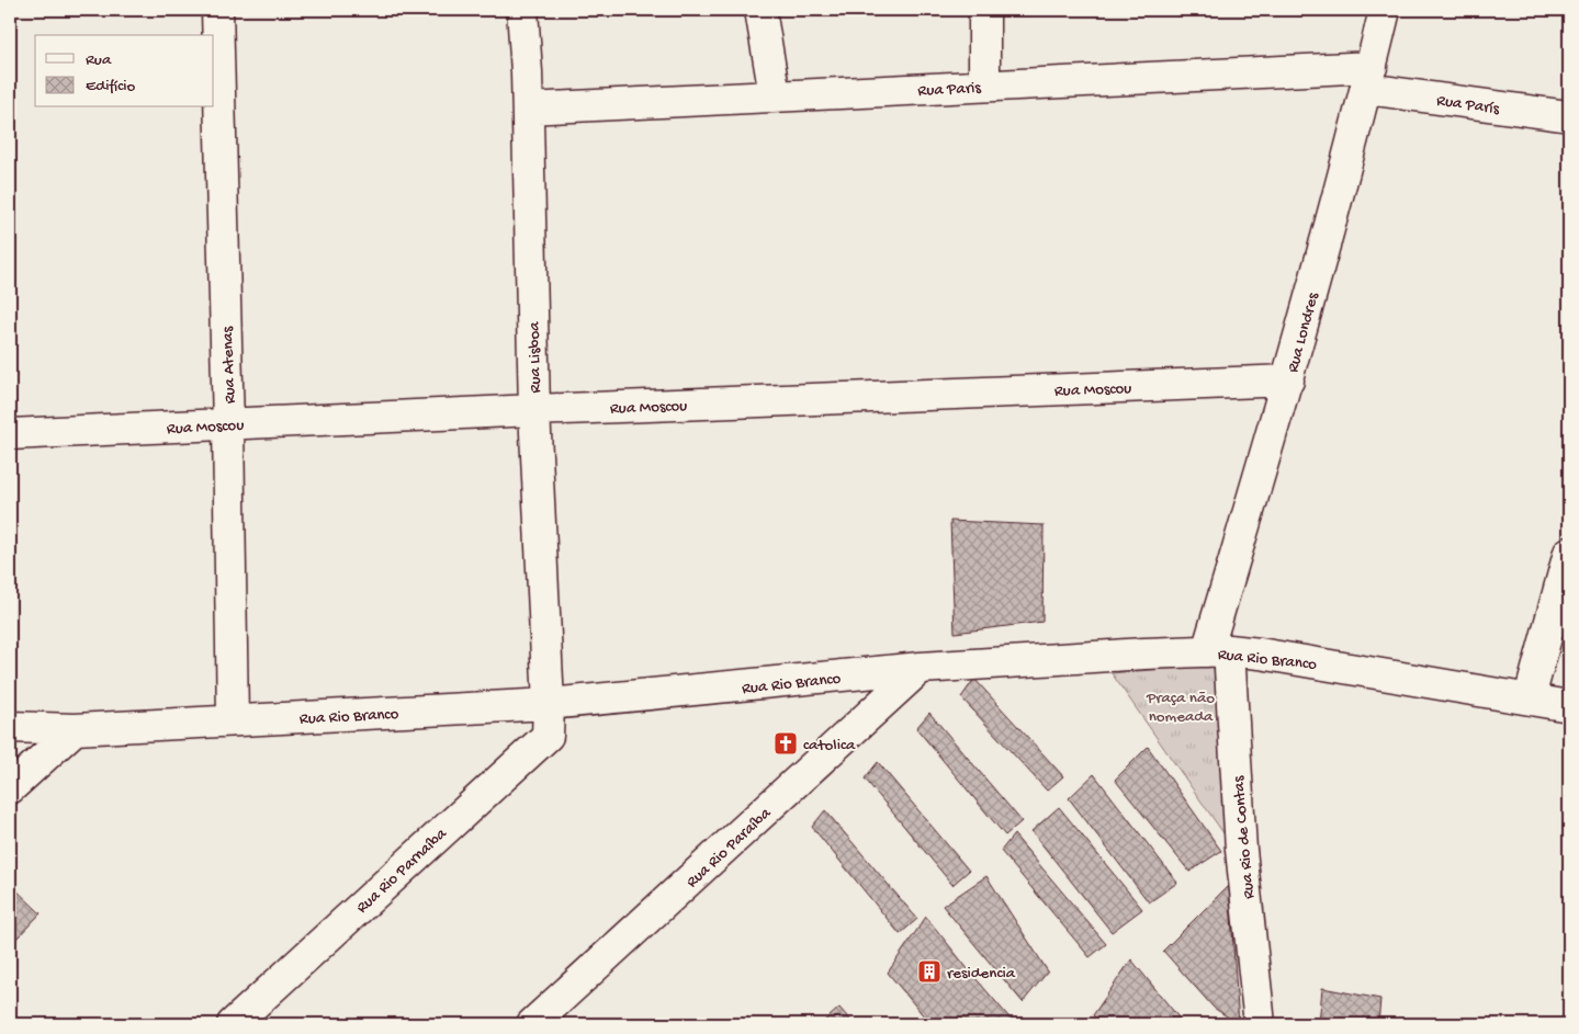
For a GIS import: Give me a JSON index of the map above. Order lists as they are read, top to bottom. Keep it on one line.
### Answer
{"streets":{"street":["Rua Paris","Rua París","Rua Londres","Rua Lisboa","Rua Atenas","Rua Moscou","Rua Rio Branco","Rua Rio de Contas","Rua Rio Paraíba","Rua Rio Parnaíba"]},"crossings":[["Rua Paris","Rua París"],["Rua Paris","Rua Londres"],["Rua Paris","Rua Lisboa"],["Rua París","Rua Londres"],["Rua Londres","Rua Moscou"],["Rua Londres","Rua Rio Branco"],["Rua Londres","Rua Rio de Contas"],["Rua Lisboa","Rua Moscou"],["Rua Lisboa","Rua Rio Branco"],["Rua Lisboa","Rua Rio Parnaíba"],["Rua Atenas","Rua Moscou"],["Rua Atenas","Rua Rio Branco"],["Rua Rio Branco","Rua Rio de Contas"],["Rua Rio Branco","Rua Rio Paraíba"],["Rua Rio Branco","Rua Rio Parnaíba"]],"parks":["Praça não nomeada"],"places":{"church":["catolica"],"building":["residencia"]},"legend":["Rua","Edifício"]}
